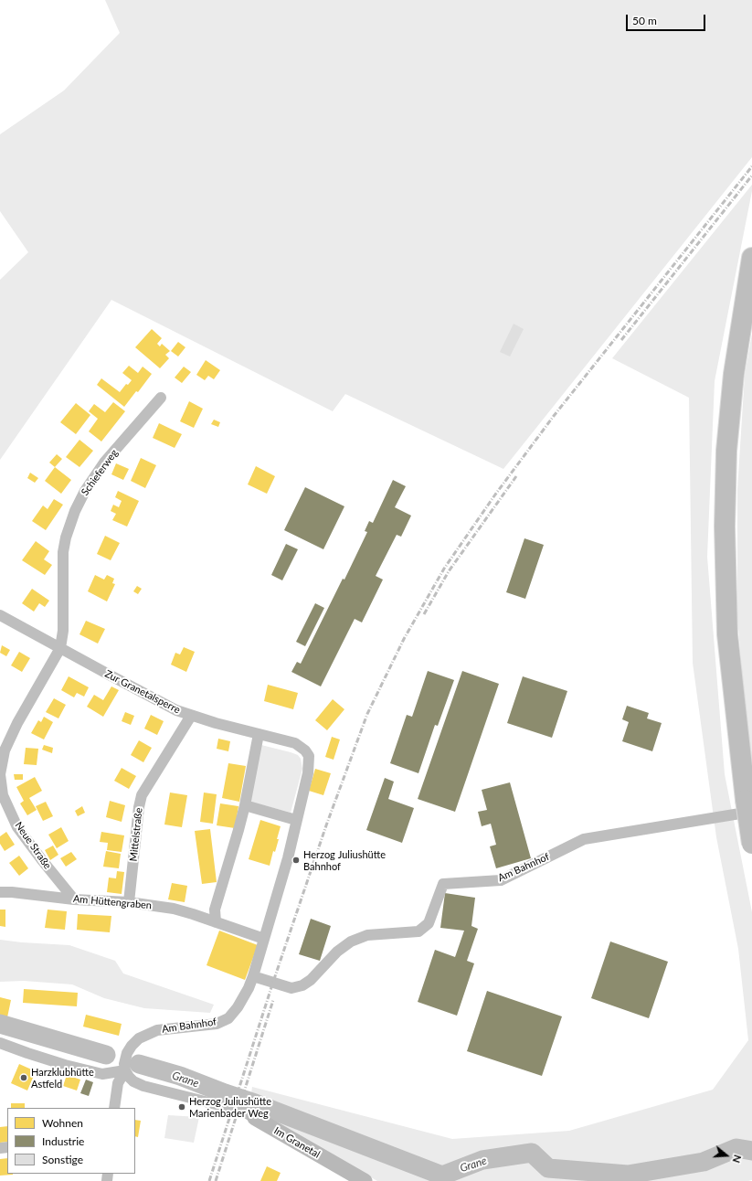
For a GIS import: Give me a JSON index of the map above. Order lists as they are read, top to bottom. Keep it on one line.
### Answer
{"streets":{"street":["Schieferweg","Zur Granetalsperre","Mittelstraße","Neue Straße","Am Bahnhof","Am Hüttengraben","Im Granetal"]},"crossings":[["Schieferweg","Zur Granetalsperre"],["Schieferweg","Neue Straße"],["Zur Granetalsperre","Mittelstraße"],["Zur Granetalsperre","Neue Straße"],["Zur Granetalsperre","Am Bahnhof"],["Mittelstraße","Am Hüttengraben"],["Neue Straße","Am Hüttengraben"],["Am Bahnhof","Am Hüttengraben"],["Am Bahnhof","Im Granetal"]],"water":["Grane"],"places":["Herzog Juliushütte Bahnhof","Harzklubhütte Astfeld","Herzog Juliushütte Marienbader Weg"],"legend":["Wohnen","Industrie","Sonstige"],"scale_bar":"50 m","north":"right"}
